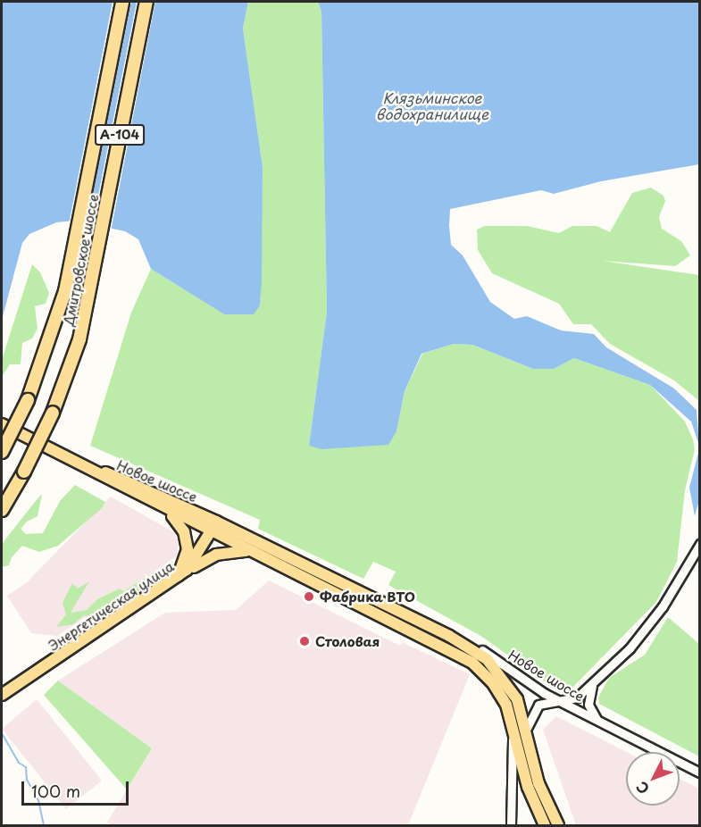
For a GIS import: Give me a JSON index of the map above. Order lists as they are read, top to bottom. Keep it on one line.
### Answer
{"streets":{"highway":["А-104","Дмитровское шоссе"],"main road":["Новое шоссе","Энергетическая улица"]},"crossings":[["Новое шоссе","Энергетическая улица"]],"water":["Клязьминское водохранилище"],"places":["Фабрика ВТО","Столовая"],"scale_bar":"100 m","north":"bottom left"}
